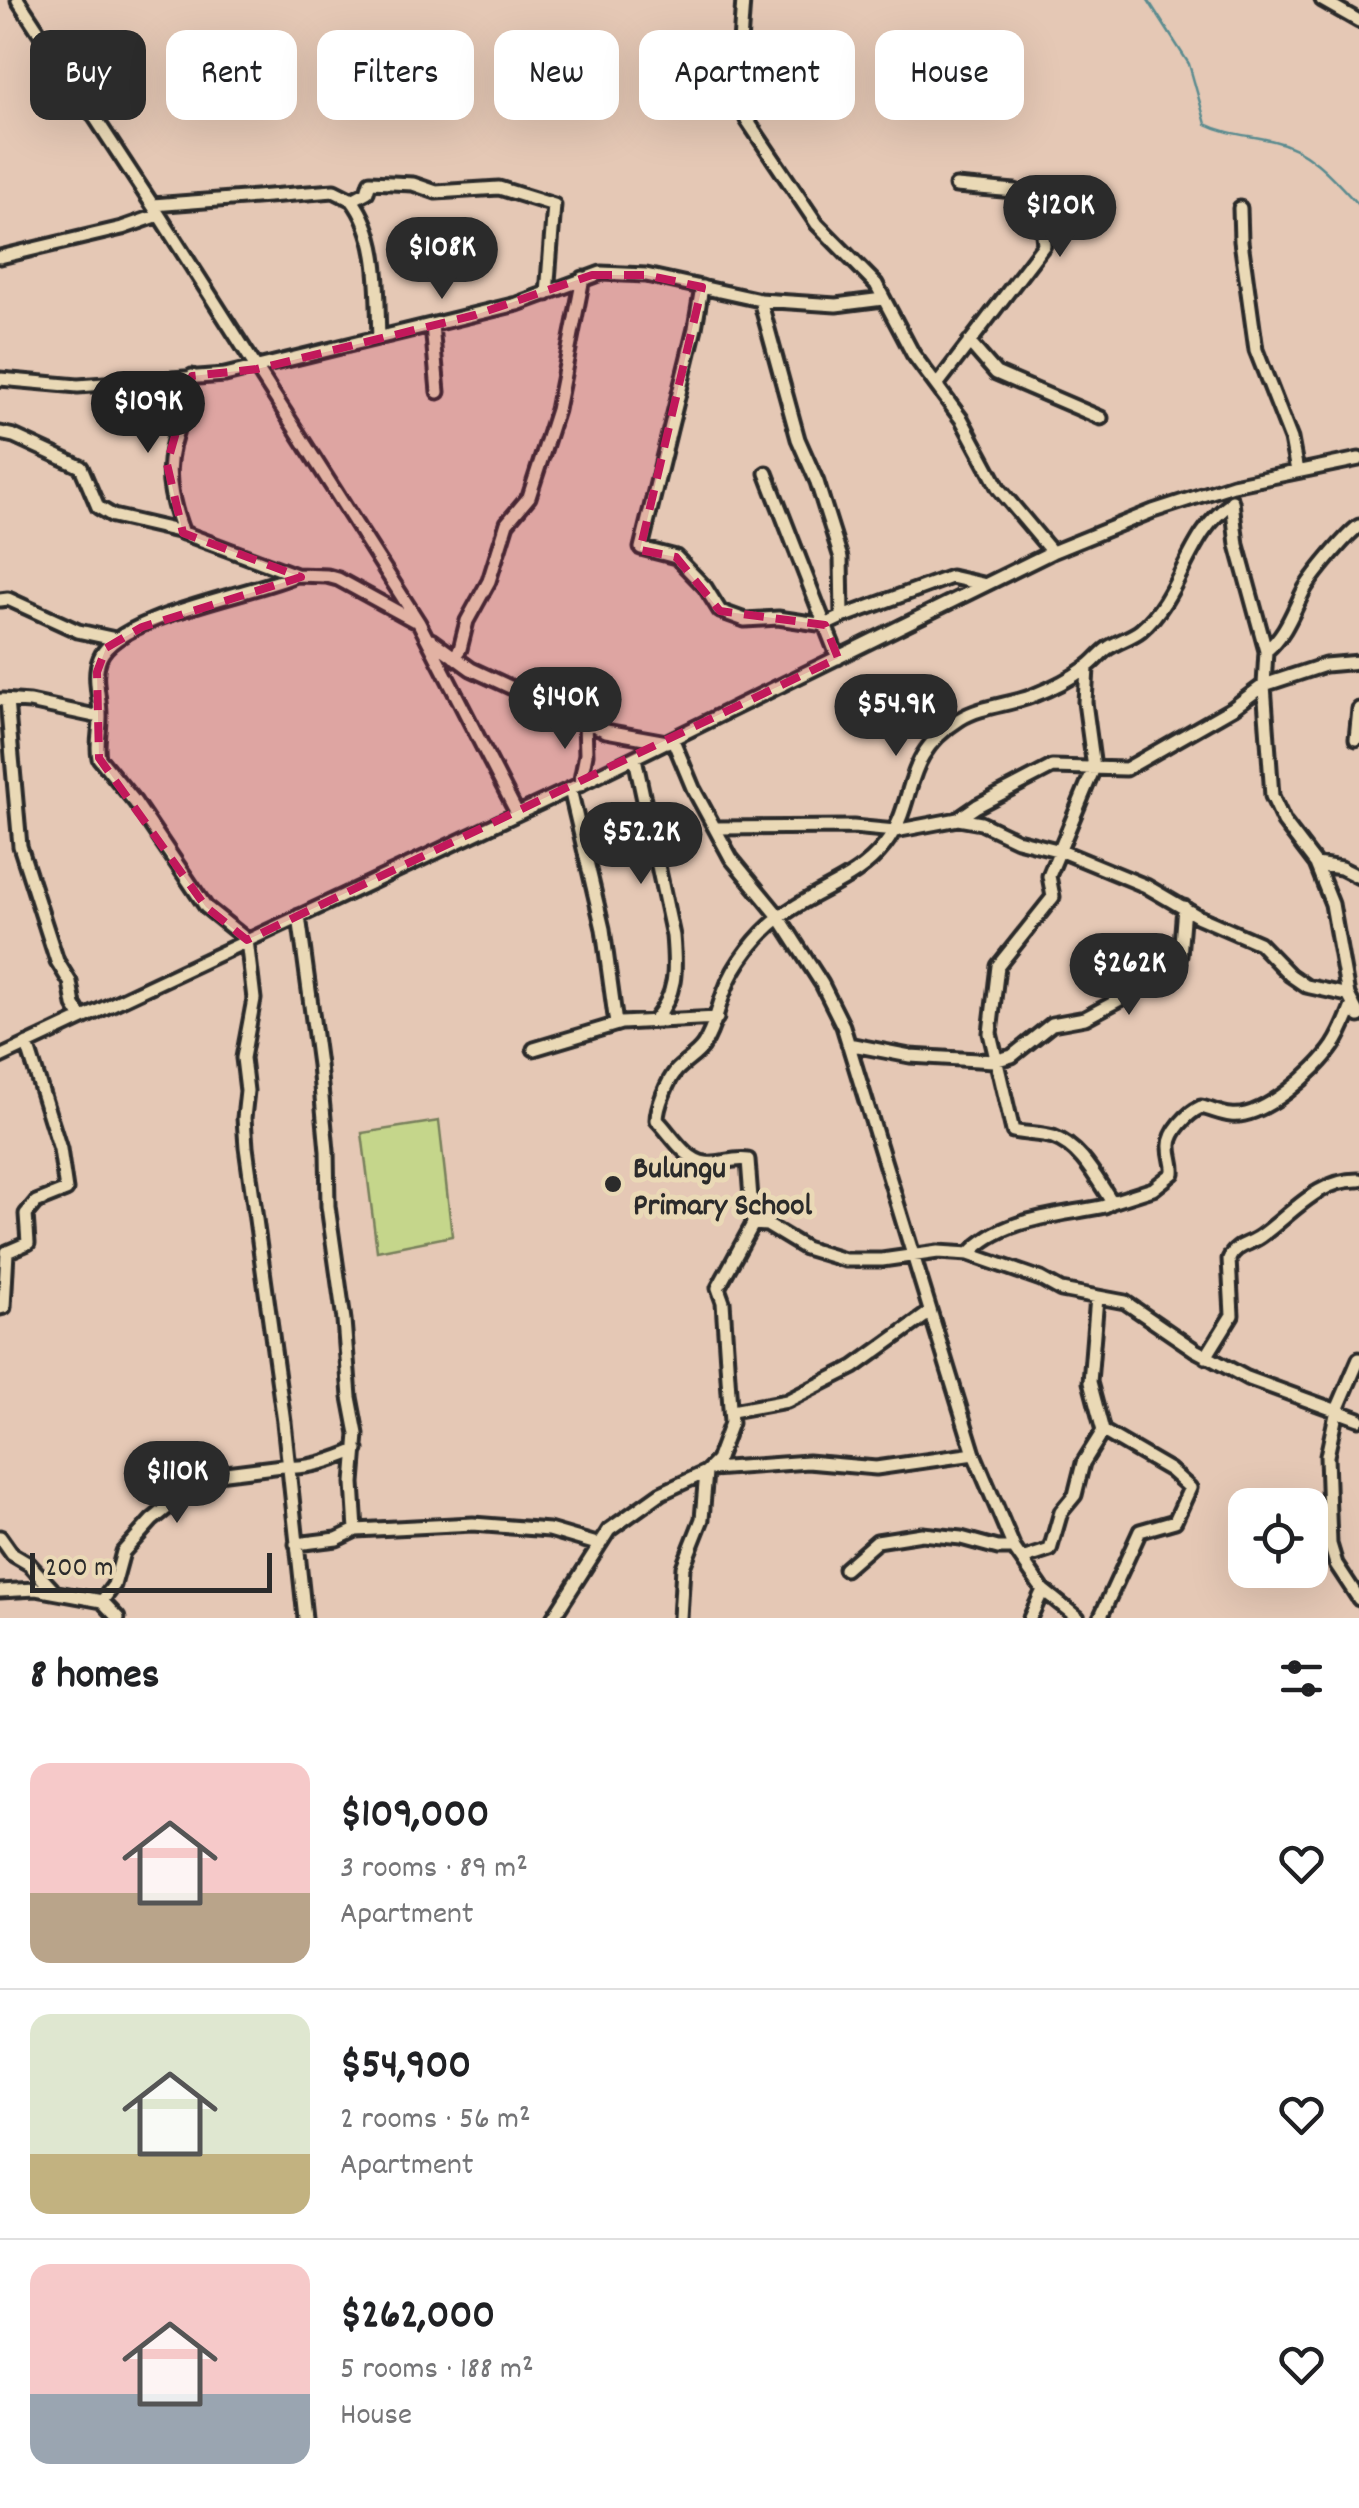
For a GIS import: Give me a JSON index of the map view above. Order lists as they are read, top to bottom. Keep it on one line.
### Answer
{"places":["Bulungu Primary School"],"scale_bar":"200 m","page":{"chip":["Buy","Rent","Filters","New","Apartment","House"],"price":["$120K","$108K","$109K","$140K","$54.9K","$52.2K","$262K","$110K"],"scale":"200 m","heading":"8 homes","list":[{"name":"$109,000","note":"3 rooms · 89 m² · Apartment"},{"name":"$54,900","note":"2 rooms · 56 m² · Apartment"},{"name":"$262,000","note":"5 rooms · 188 m² · House"}]}}
